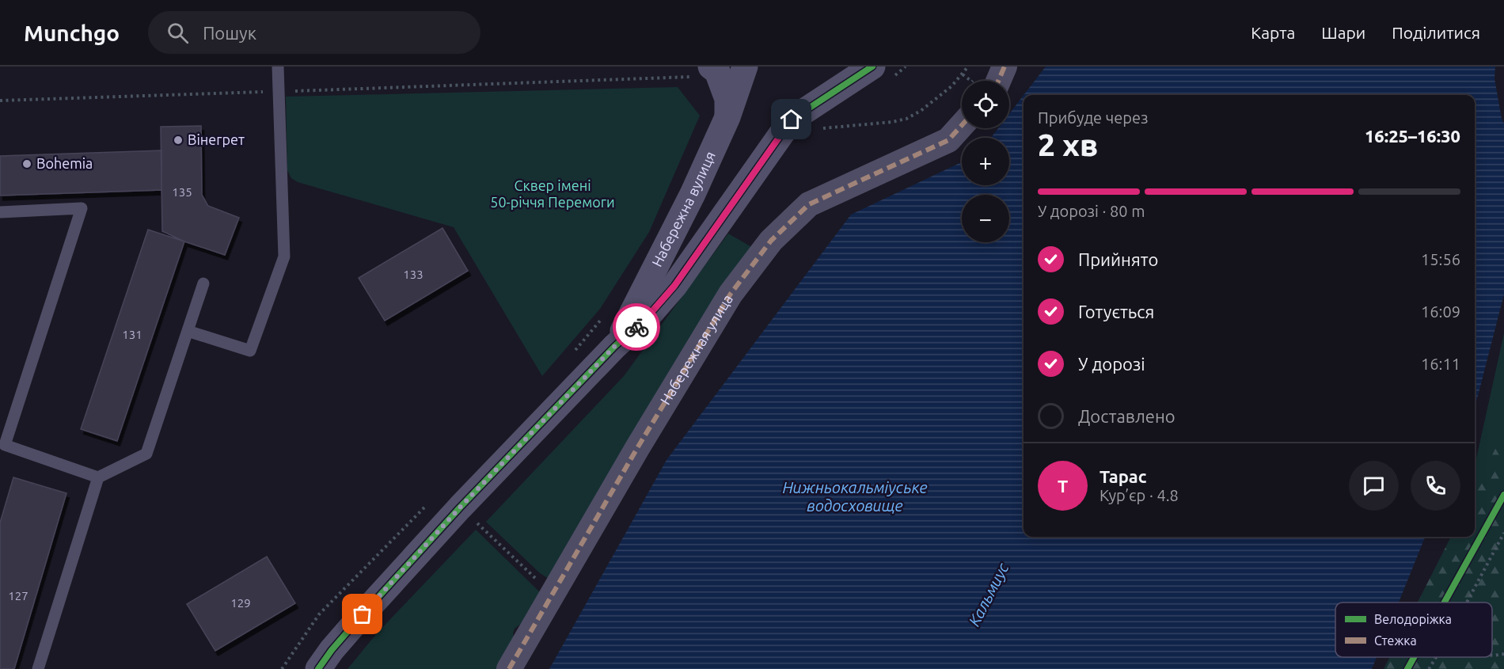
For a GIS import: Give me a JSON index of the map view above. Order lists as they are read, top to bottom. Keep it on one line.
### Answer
{"streets":{"street":["Набережна вулиця","Набережная улица"]},"water":["Нижньокальміуське водосховище","Кальмиус"],"parks":["Сквер імені 50-річчя Перемоги"],"places":["Вінегрет","Bohemia"],"house_numbers":["135","133","131","127","129"],"legend":["Велодоріжка","Стежка"],"page":{"header":"Munchgo","search":"Пошук","nav":["Карта","Шари","Поділитися"],"map_buttons":["+","−"],"heading":["2 хв","Прибуде через","16:25–16:30"],"panel":["Тарас","Кур’єр · 4.8"],"bar":"У дорозі · 80 m","list":[["Прийнято","15:56"],["Готується","16:09"],["У дорозі","16:11"],"Доставлено"],"round":"Т"}}
